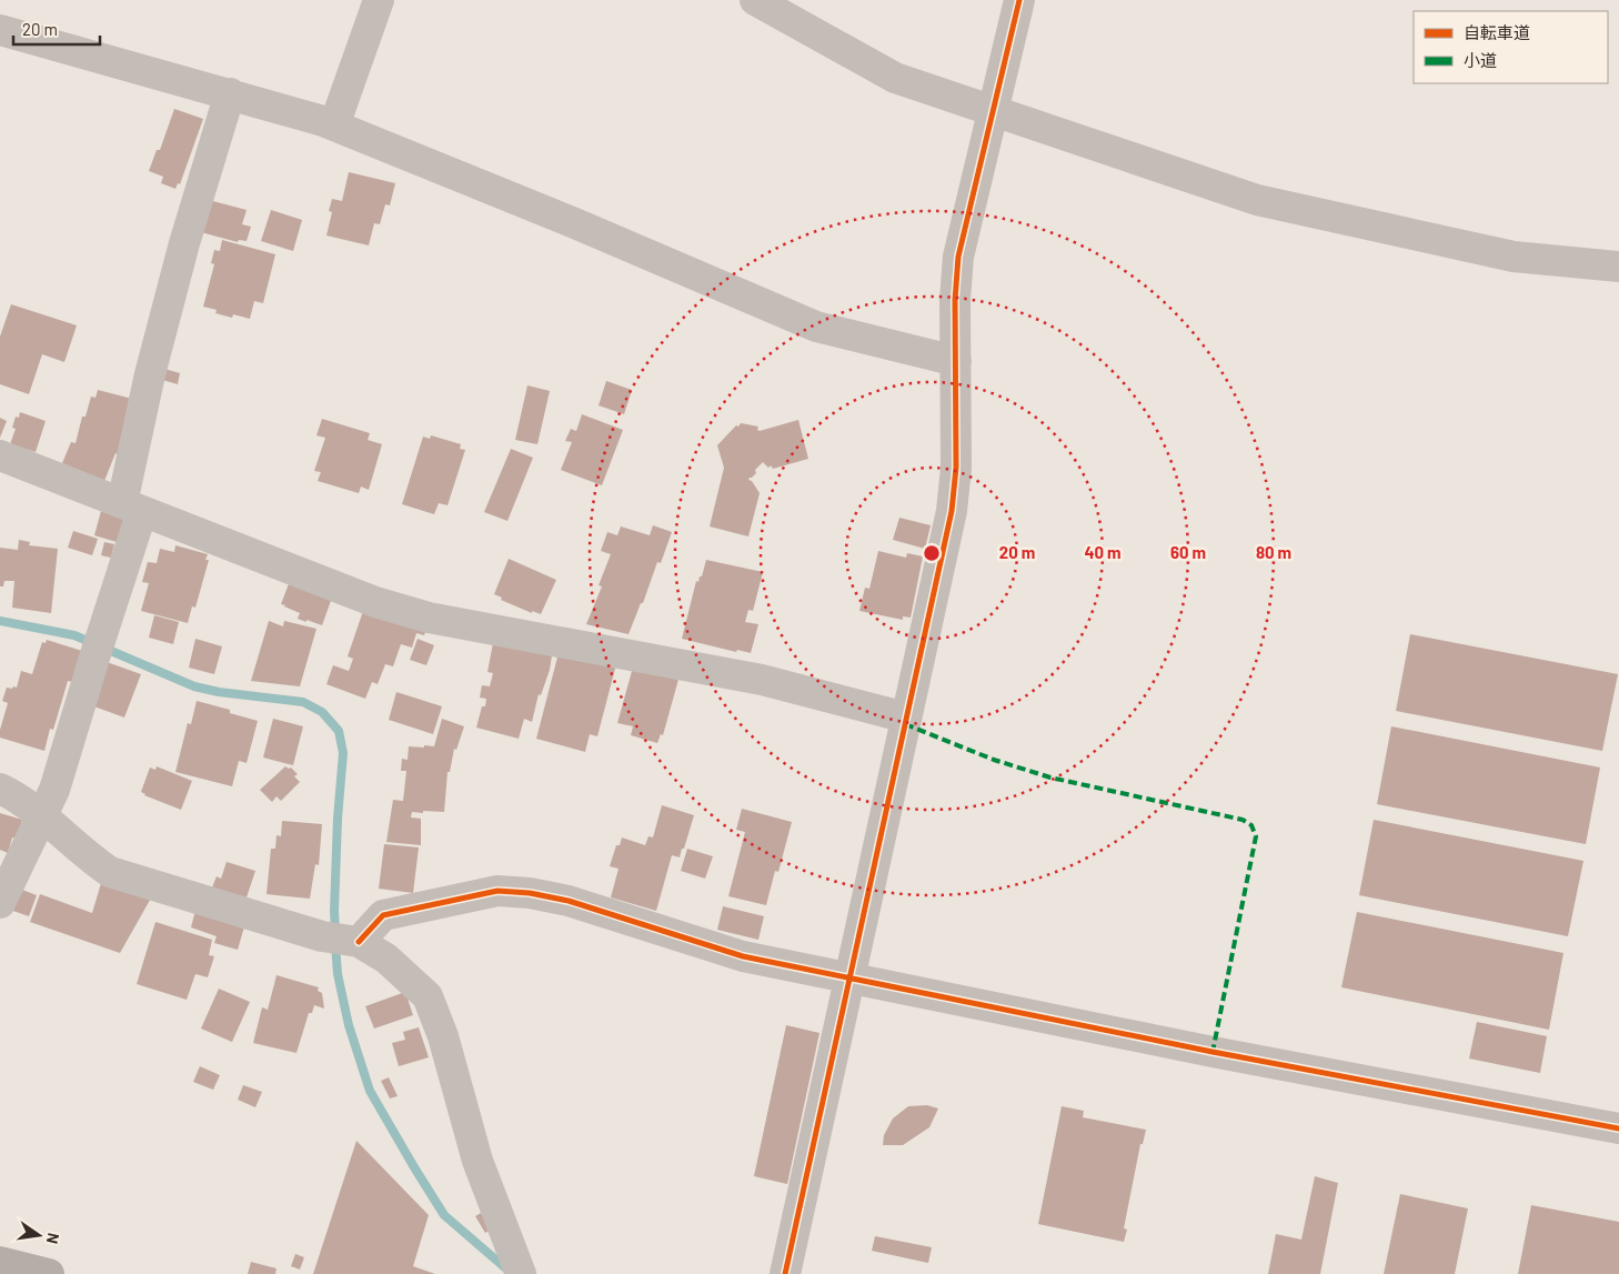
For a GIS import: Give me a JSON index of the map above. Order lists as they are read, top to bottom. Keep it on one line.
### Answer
{"legend":["自転車道","小道"],"scale_bar":"20 m","north":"right","rings":["20 m","40 m","60 m","80 m"]}
